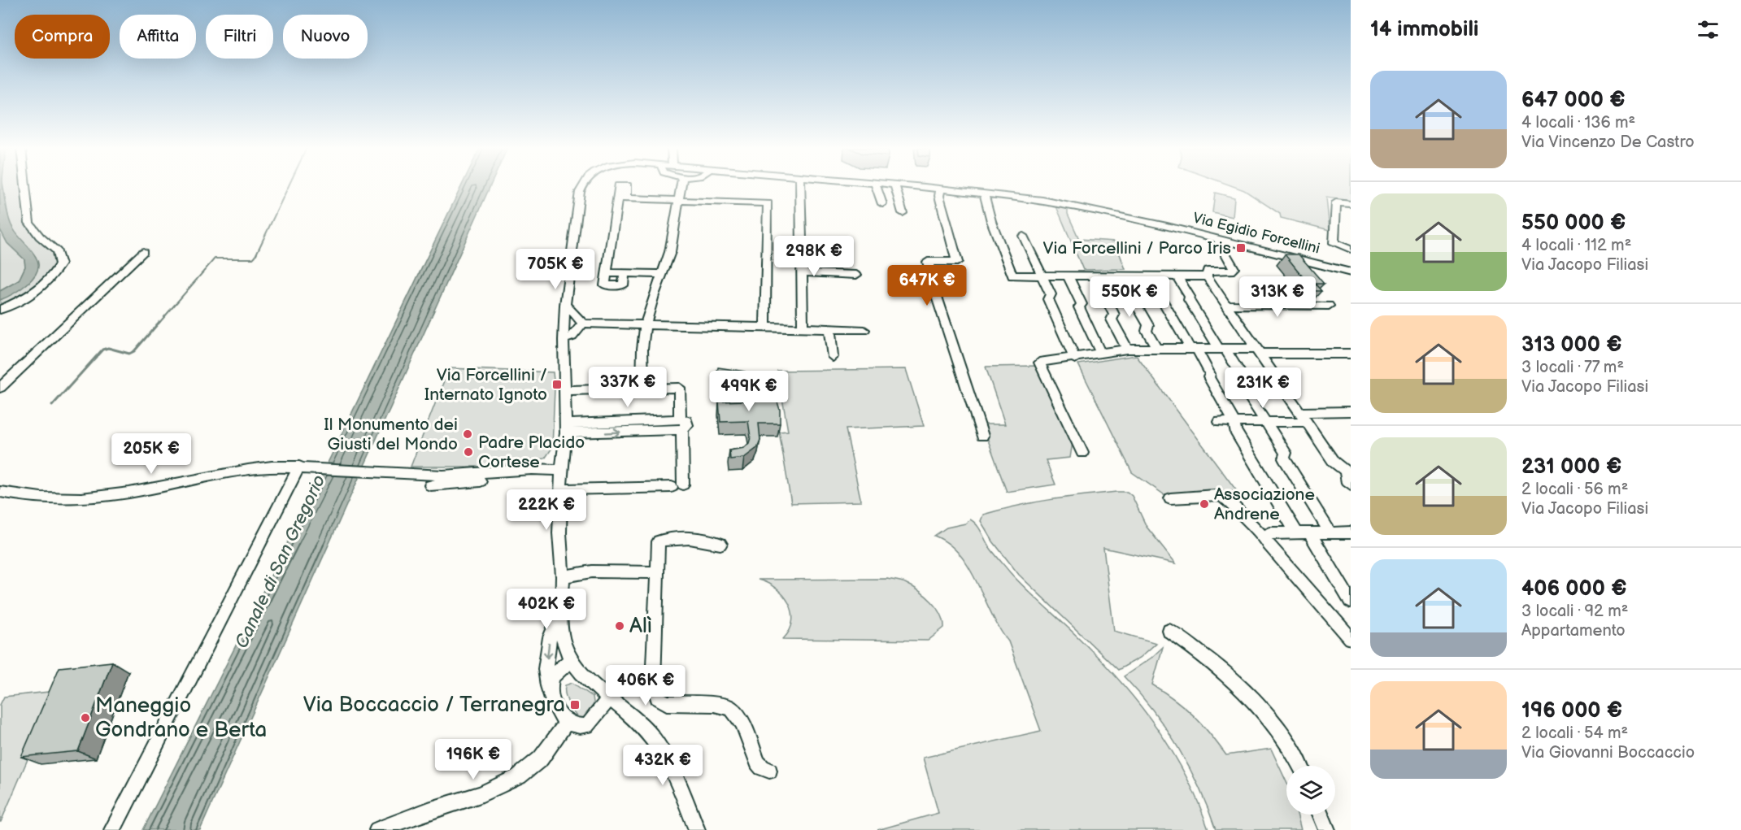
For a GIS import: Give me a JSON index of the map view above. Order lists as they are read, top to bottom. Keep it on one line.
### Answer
{"streets":{"street":["Via Egidio Forcellini"]},"water":["Canale di San Gregorio"],"places":{"transit":["Via Forcellini / Parco Iris","Via Forcellini / Internato Ignoto","Via Boccaccio / Terranegra"],"other":["Il Monumento dei Giusti del Mondo","Padre Placido Cortese","Associazione Andrene","Alì","Maneggio Gondrano e Berta"]},"page":{"heading":"14 immobili","chip":["Compra","Affitta","Filtri","Nuovo"],"list":[{"name":"647 000 €","note":"4 locali · 136 m² · Via Vincenzo De Castro"},{"name":"550 000 €","note":"4 locali · 112 m² · Via Jacopo Filiasi"},{"name":"313 000 €","note":"3 locali · 77 m² · Via Jacopo Filiasi"},{"name":"231 000 €","note":"2 locali · 56 m² · Via Jacopo Filiasi"},{"name":"406 000 €","note":"3 locali · 92 m² · Appartamento"},{"name":"196 000 €","note":"2 locali · 54 m² · Via Giovanni Boccaccio"}],"price":["298K €","705K €","647K €","550K €","313K €","337K €","231K €","499K €","205K €","222K €","402K €","406K €","196K €","432K €"]}}
